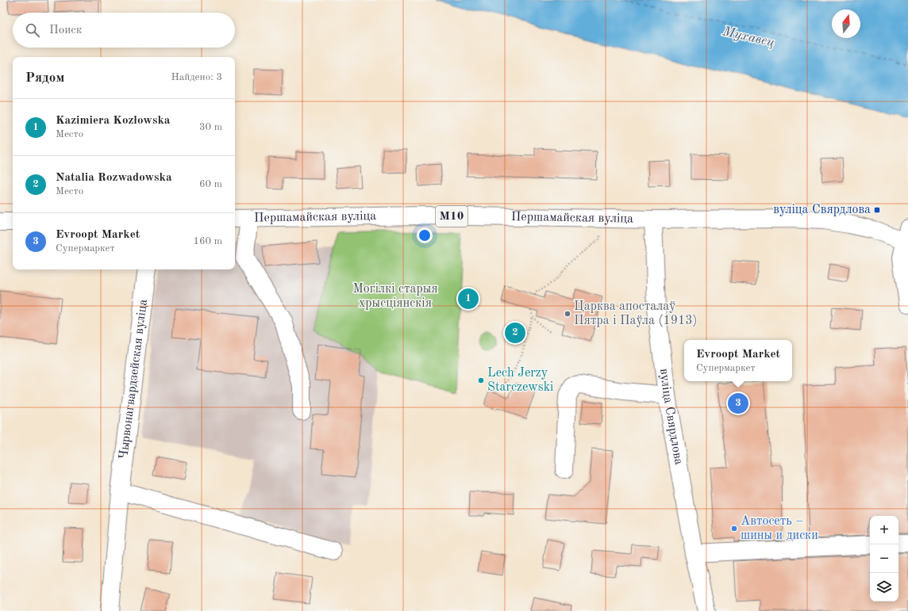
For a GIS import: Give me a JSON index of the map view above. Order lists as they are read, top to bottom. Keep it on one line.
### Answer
{"streets":{"main road":["М10","Першамайская вуліца","Чырвонагвардзейская вуліца","вуліца Свярдлова"]},"crossings":[["Першамайская вуліца","вуліца Свярдлова"]],"water":["Мухавец"],"parks":["Могілкі старыя хрысціянскія"],"places":{"transit":["вуліца Свярдлова"],"other":["Царква апосталаў Пятра і Паўла (1913)","Lech Jerzy Starczewski","Автосеть – шины и диски"]},"north":"top","page":{"search":"Поиск","heading":["Рядом","Найдено: 3"],"list":[{"mark":"1","name":"Kazimiera Kozłowska","note":"Место","value":"30 m"},{"mark":"2","name":"Natalia Rozwadowska","note":"Место","value":"60 m"},{"mark":"3","name":"Evroopt Market","note":"Супермаркет","value":"160 m"}],"pins":["1","2","3"],"popup":["Evroopt Market","Супермаркет"],"map_buttons":["+","−"]}}
